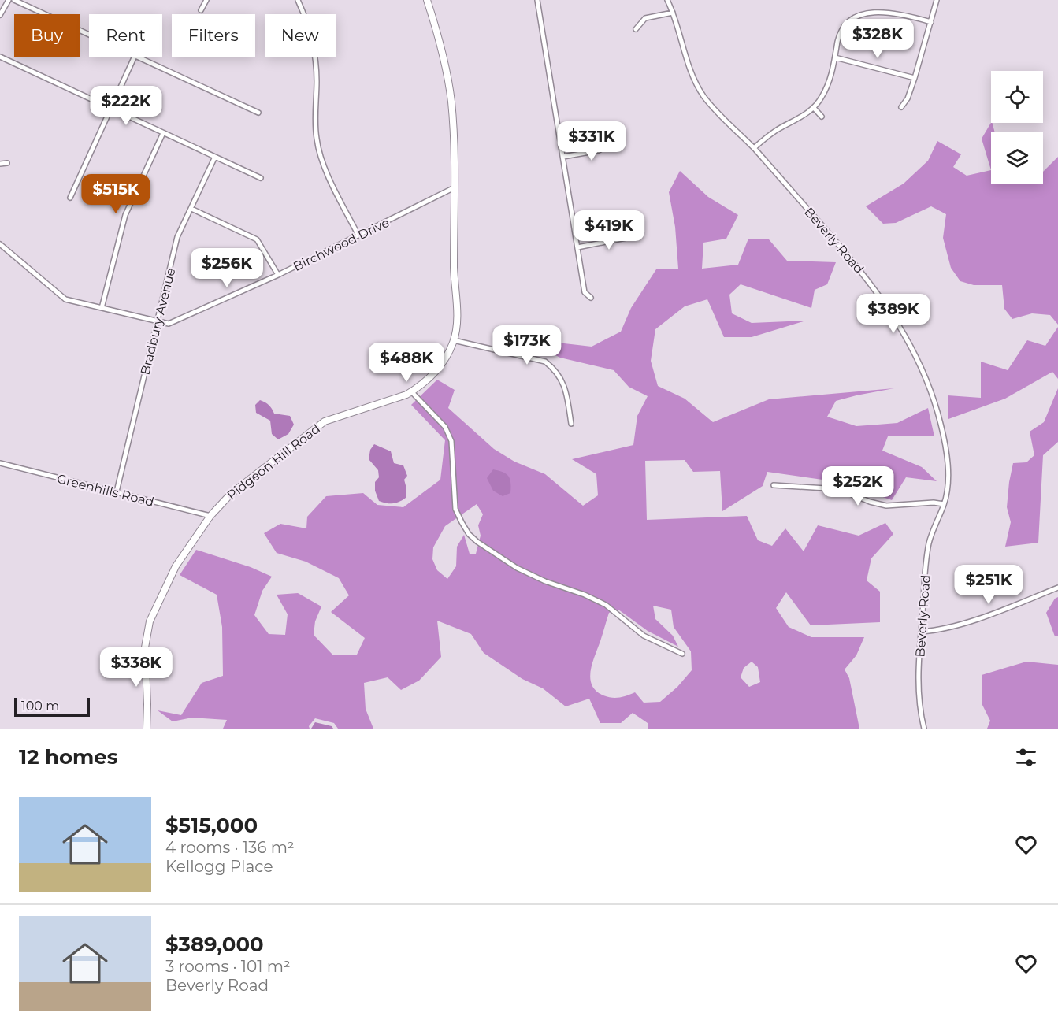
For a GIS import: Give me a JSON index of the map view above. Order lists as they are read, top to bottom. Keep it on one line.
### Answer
{"streets":{"street":["Beverly Road","Birchwood Drive","Bradbury Avenue","Pidgeon Hill Road","Greenhills Road"]},"crossings":[["Birchwood Drive","Bradbury Avenue"],["Birchwood Drive","Pidgeon Hill Road"],["Bradbury Avenue","Greenhills Road"],["Pidgeon Hill Road","Greenhills Road"]],"scale_bar":"100 m","page":{"chip":["Buy","Rent","Filters","New"],"price":["$328K","$222K","$331K","$515K","$419K","$256K","$389K","$173K","$488K","$252K","$251K","$338K"],"scale":"100 m","heading":"12 homes","list":[{"name":"$515,000","note":"4 rooms · 136 m² · Kellogg Place"},{"name":"$389,000","note":"3 rooms · 101 m² · Beverly Road"}]}}
